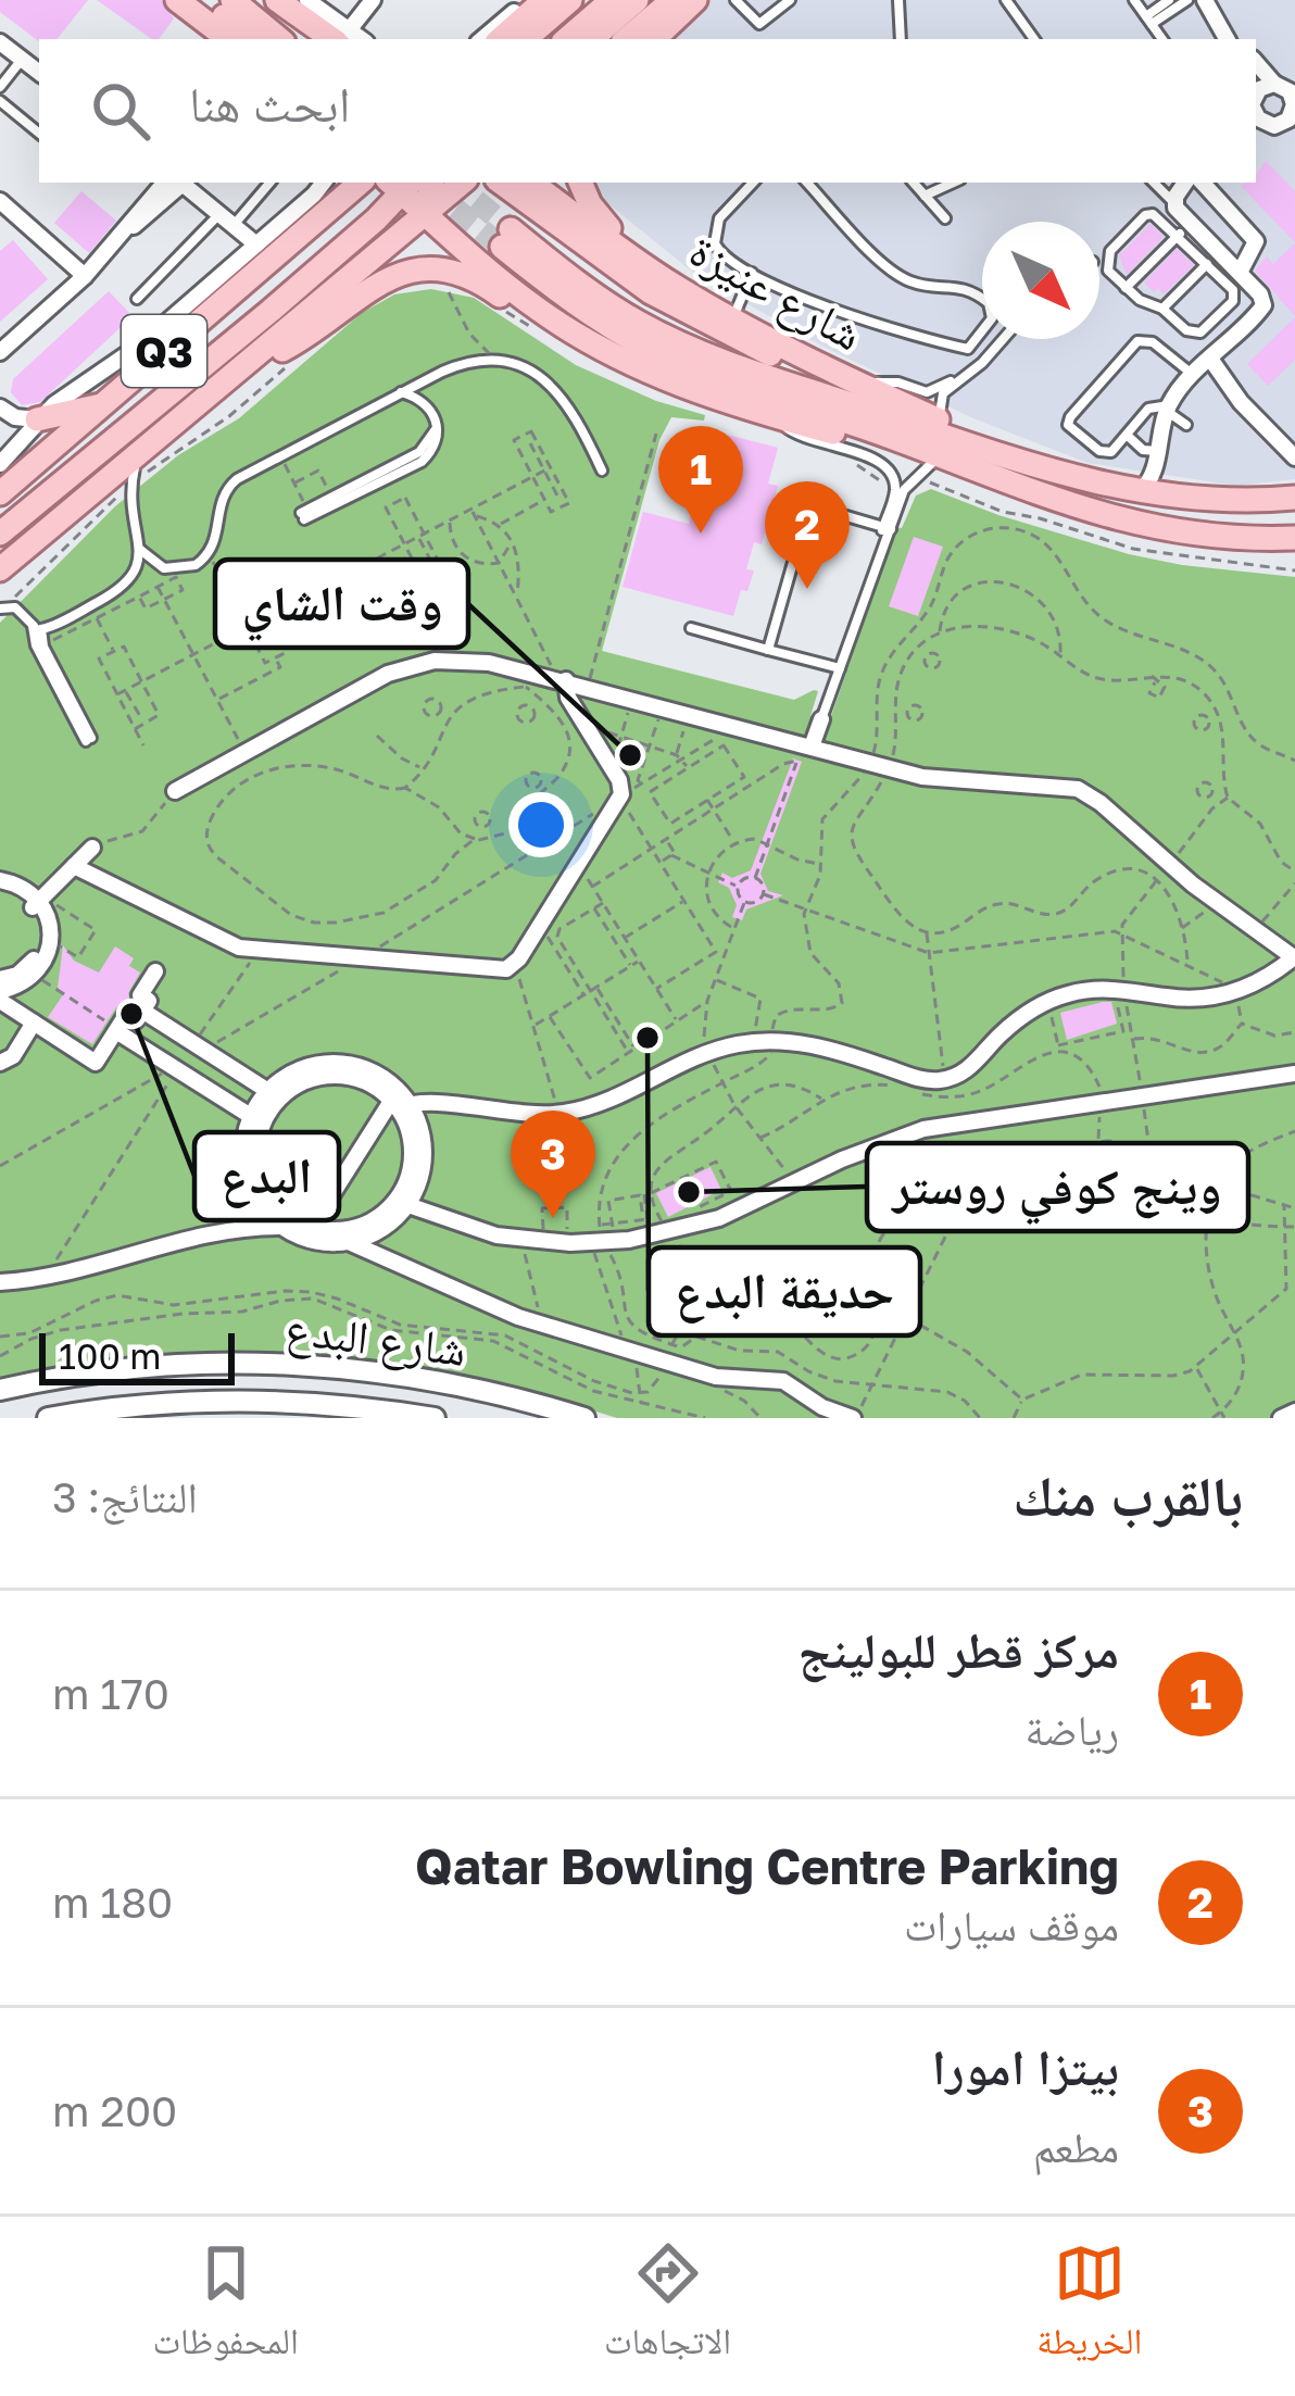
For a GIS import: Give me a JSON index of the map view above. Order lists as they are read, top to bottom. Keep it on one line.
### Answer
{"streets":{"main road":["شارع عنيزة","Q3","شارع البدع"]},"crossings":[["شارع عنيزة","Q3"]],"places":["وقت الشاي","البدع","حديقة البدع","وينج كوفي روستر"],"scale_bar":"100 m","north":"bottom right","page":{"search":"ابحث هنا","pins":["1","2","3"],"scale":"100 m","heading":["بالقرب منك","النتائج: 3"],"list":[{"mark":"1","name":"مركز قطر للبولينج","note":"رياضة","value":"170 m"},{"mark":"2","name":"Qatar Bowling Centre Parking","note":"موقف سيارات","value":"180 m"},{"mark":"3","name":"بيتزا امورا","note":"مطعم","value":"200 m"}],"nav":["الخريطة","الاتجاهات","المحفوظات"]}}
